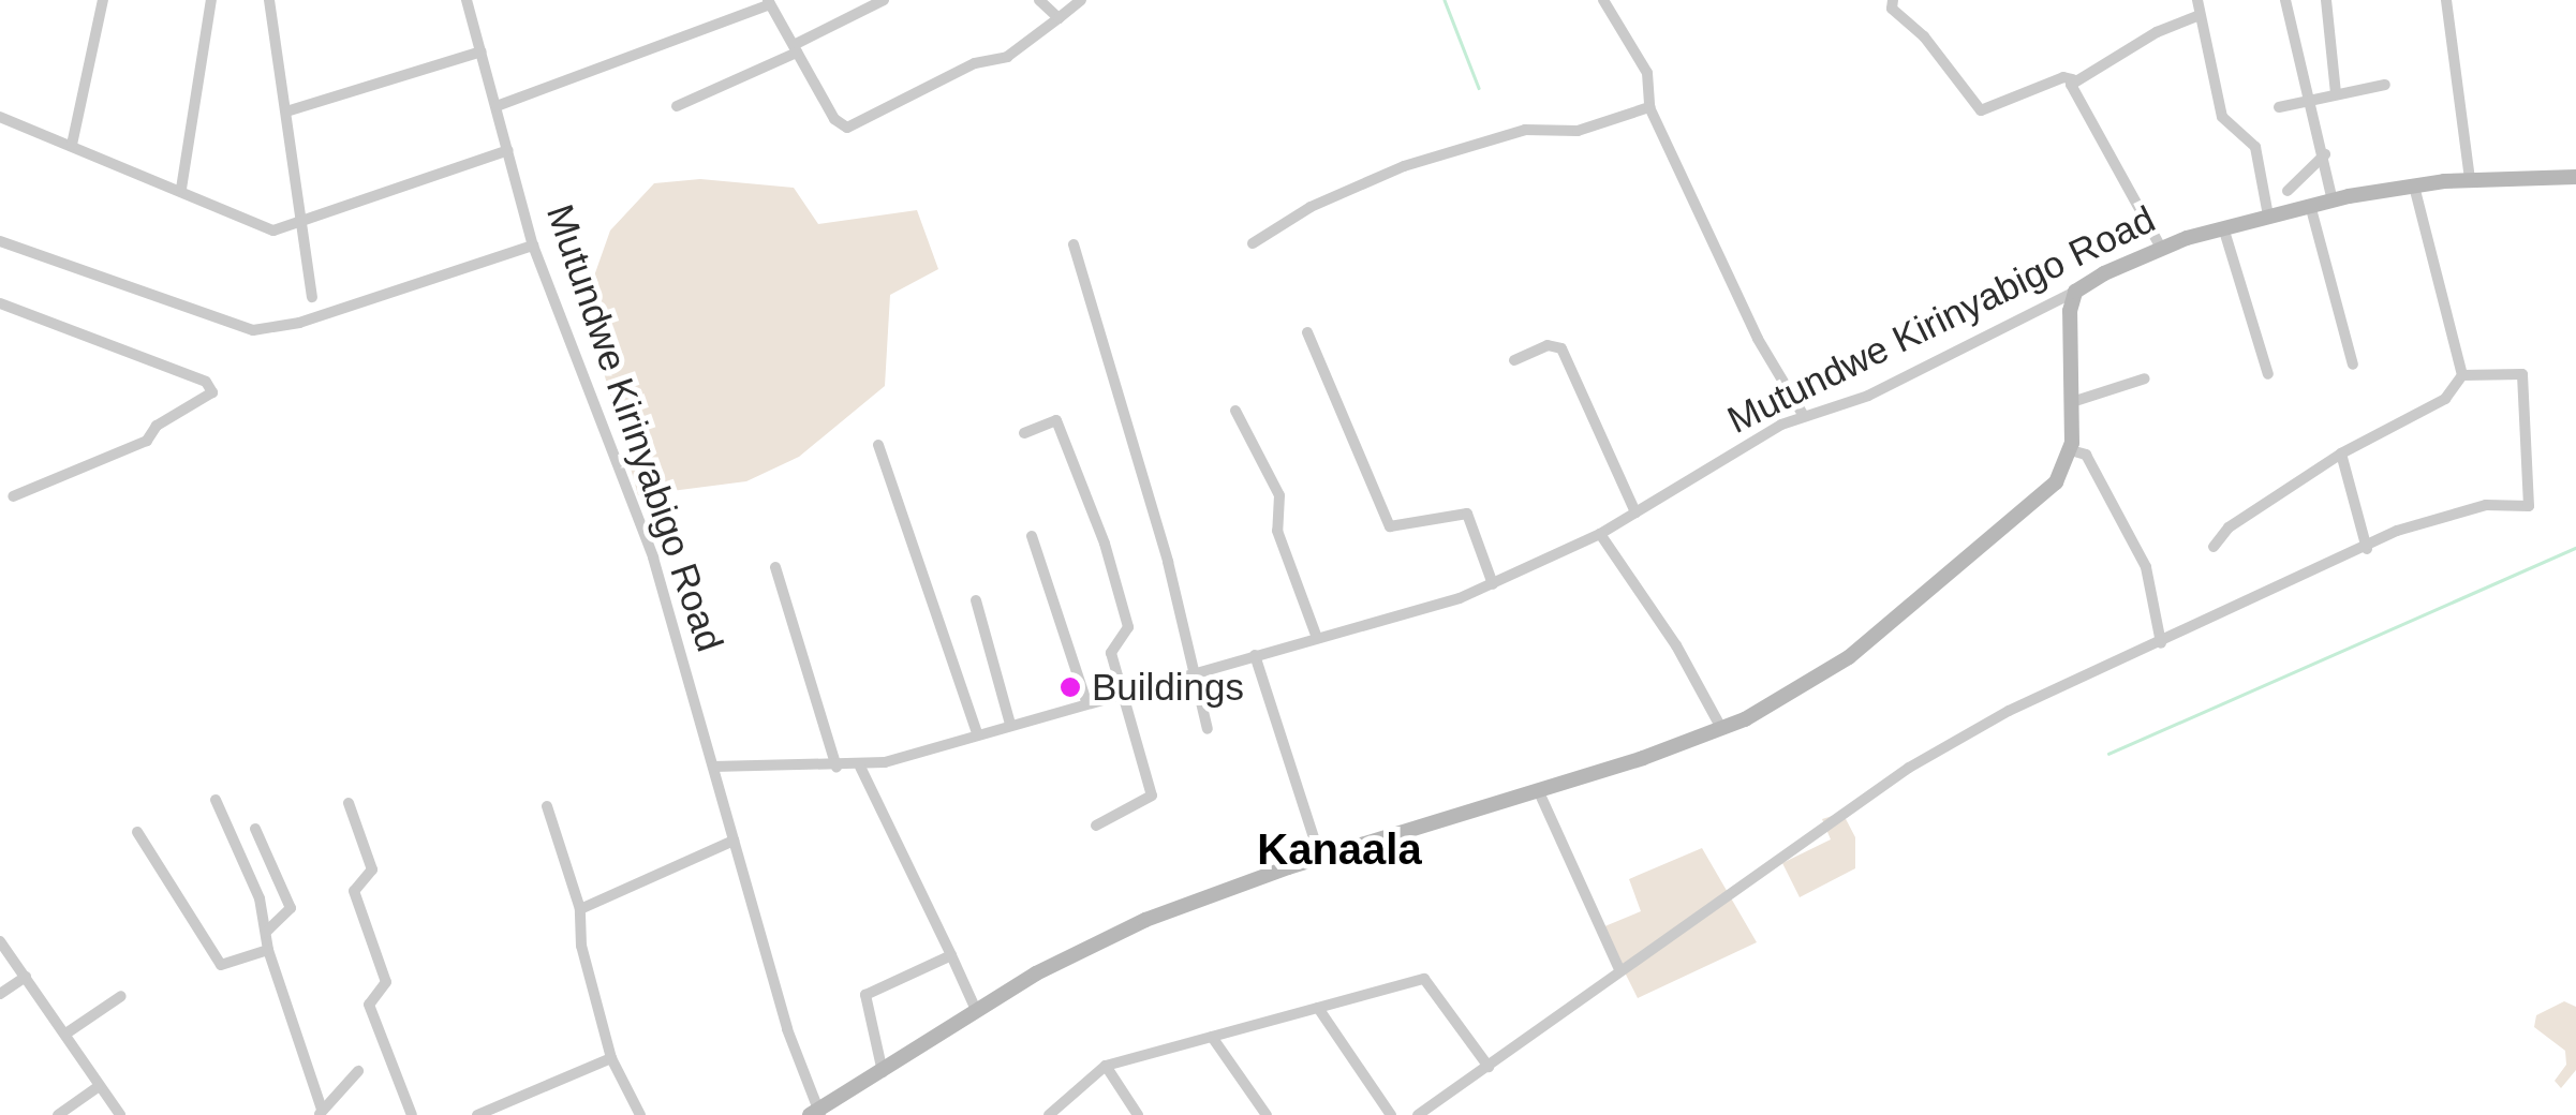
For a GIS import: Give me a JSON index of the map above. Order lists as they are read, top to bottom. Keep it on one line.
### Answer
{"streets":{"street":["Mutundwe Kirinyabigo Road"]},"districts":["Kanaala"],"places":["Buildings"]}
